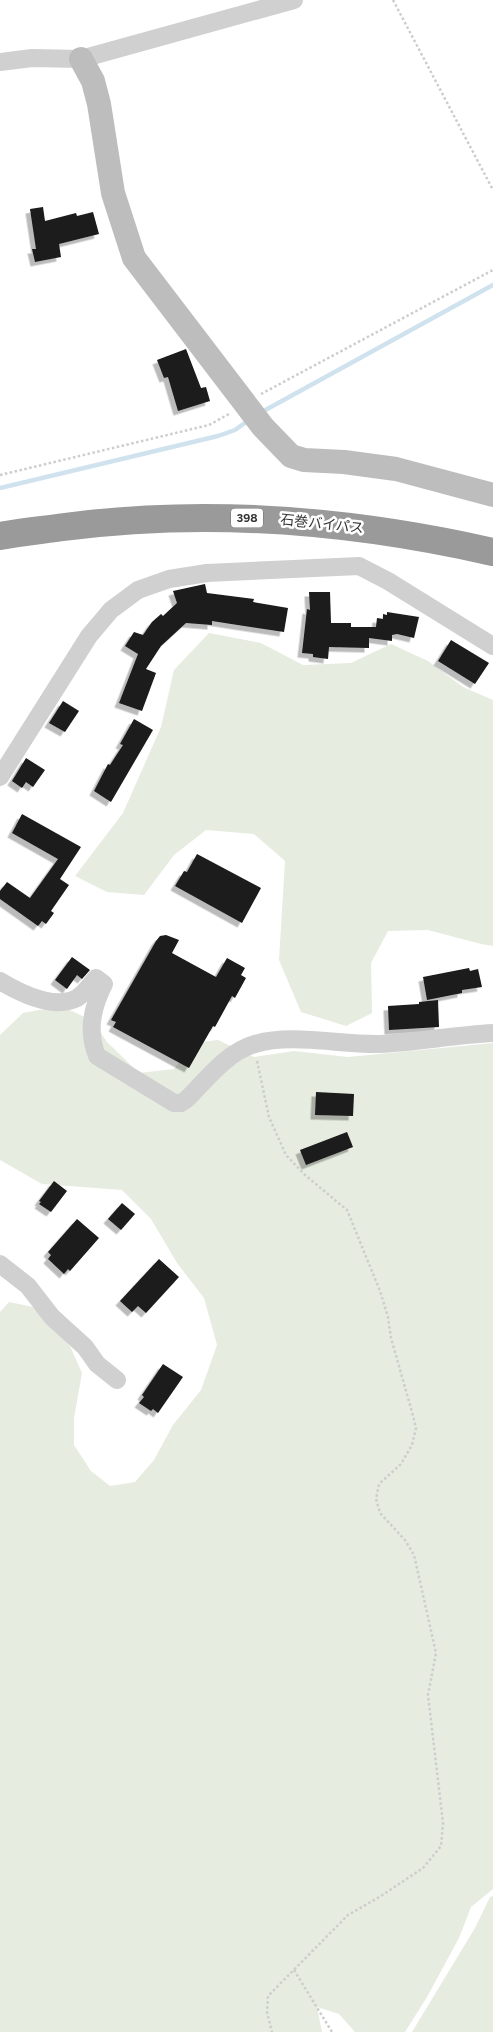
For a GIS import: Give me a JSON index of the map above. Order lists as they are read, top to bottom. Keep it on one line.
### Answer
{"streets":{"highway":["398","石巻バイパス"]}}
